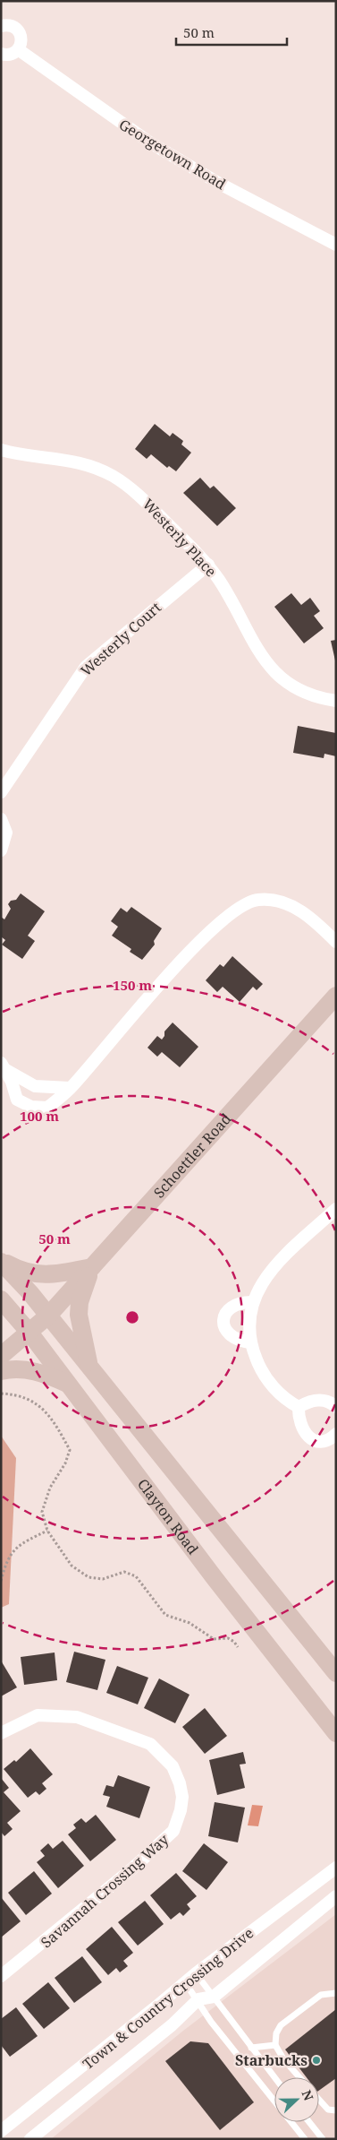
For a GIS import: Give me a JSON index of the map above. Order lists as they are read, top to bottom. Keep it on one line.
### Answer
{"streets":{"main road":["Schoettler Road","Clayton Road"],"street":["Georgetown Road","Westerly Place","Westerly Court","Savannah Crossing Way","Town & Country Crossing Drive"]},"crossings":[["Westerly Place","Westerly Court"],["Schoettler Road","Clayton Road"]],"places":["Starbucks"],"scale_bar":"50 m","north":"right","rings":["150 m","100 m","50 m"]}
